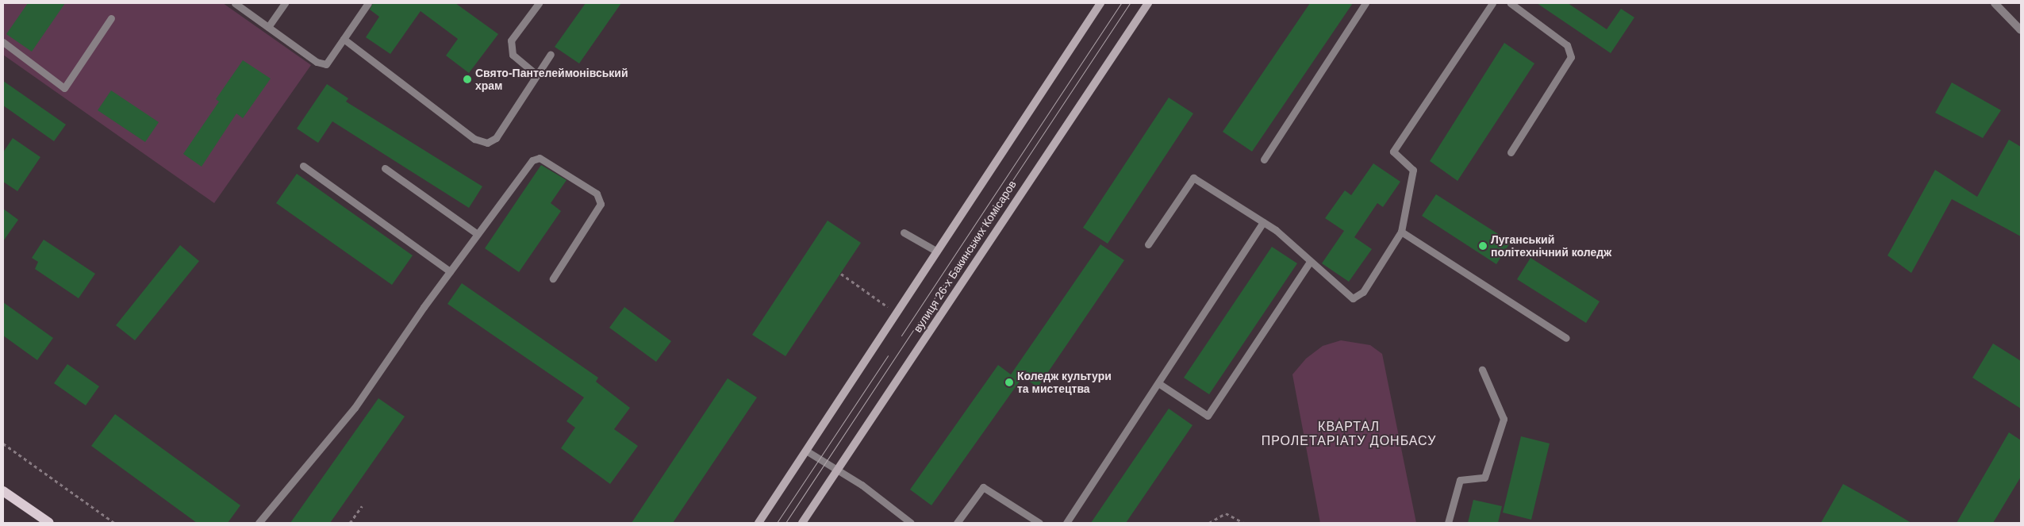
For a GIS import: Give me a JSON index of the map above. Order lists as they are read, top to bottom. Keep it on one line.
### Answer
{"streets":{"street":["вулиця 26-х Бакинських Комісаров"]},"districts":["КВАРТАЛ ПРОЛЕТАРІАТУ ДОНБАСУ"],"places":["Свято-Пантелеймонівський храм","Луганський політехнічний коледж","Коледж культури та мистецтва"]}
